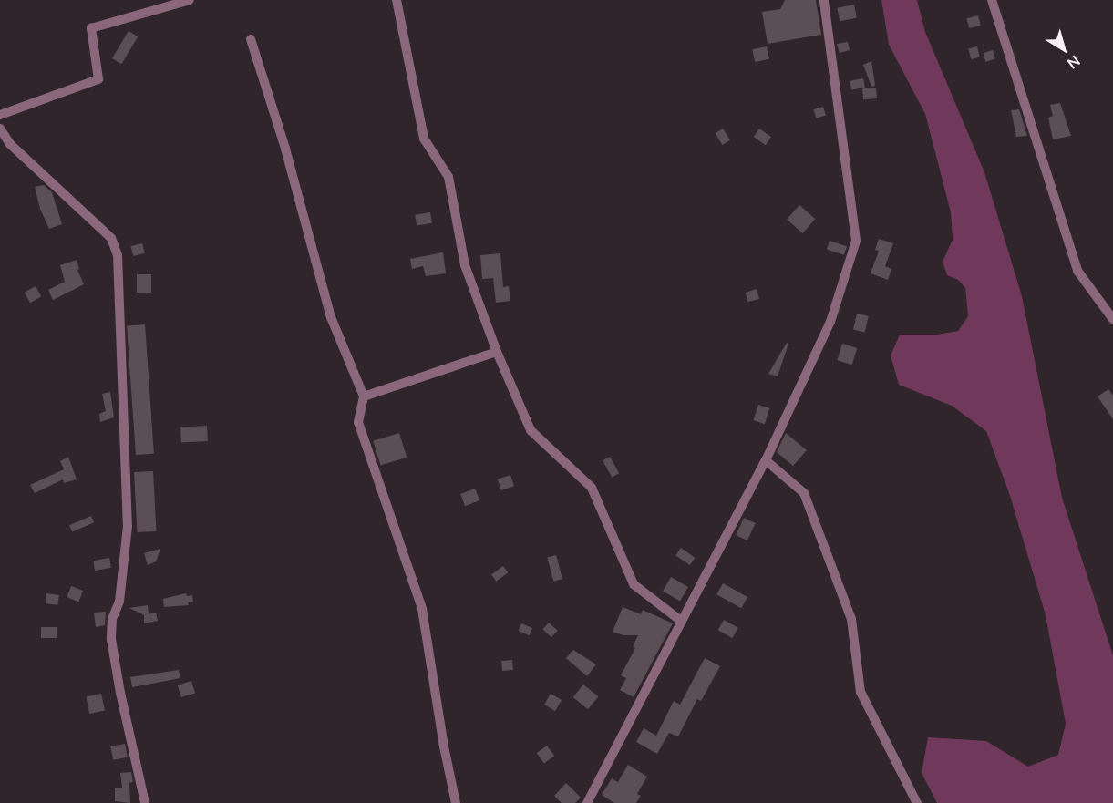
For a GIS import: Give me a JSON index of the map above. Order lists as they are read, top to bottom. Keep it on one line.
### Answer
{"north":"bottom right"}
